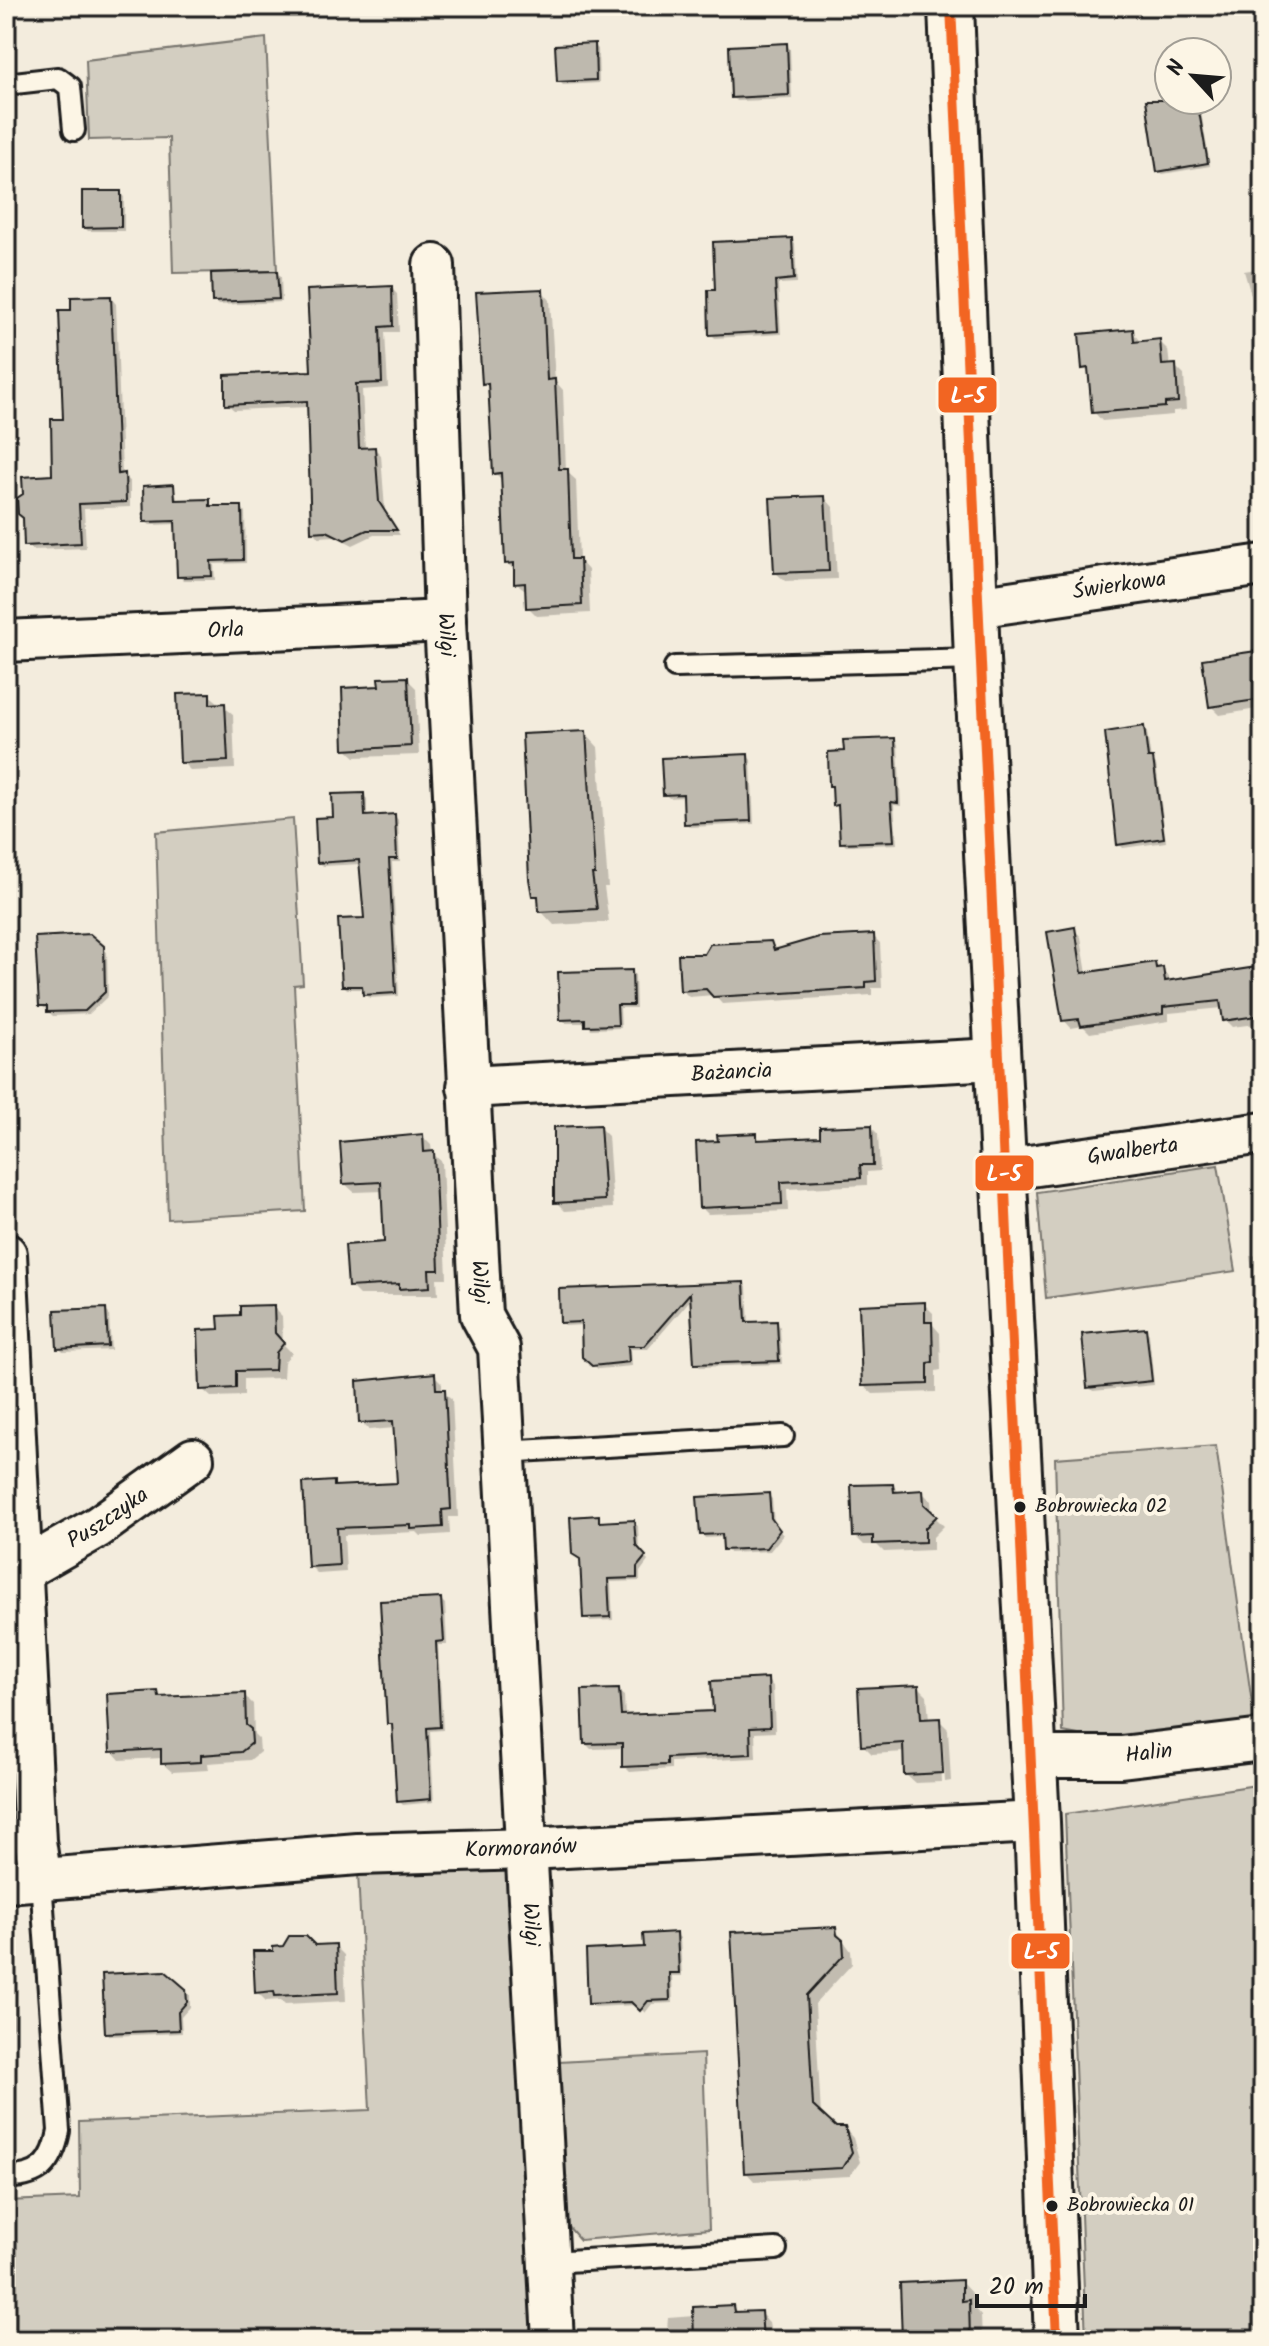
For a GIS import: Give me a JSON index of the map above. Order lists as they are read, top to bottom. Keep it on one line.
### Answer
{"streets":{"street":["Świerkowa","Orla","Wilgi","Bażancia","Gwalberta","Puszczyka","Halin","Kormoranów"]},"crossings":[["Orla","Wilgi"],["Wilgi","Bażancia"],["Wilgi","Kormoranów"]],"places":["Bobrowiecka 02","Bobrowiecka 01"],"lines":["transit line L-5"],"scale_bar":"20 m","north":"top left"}
